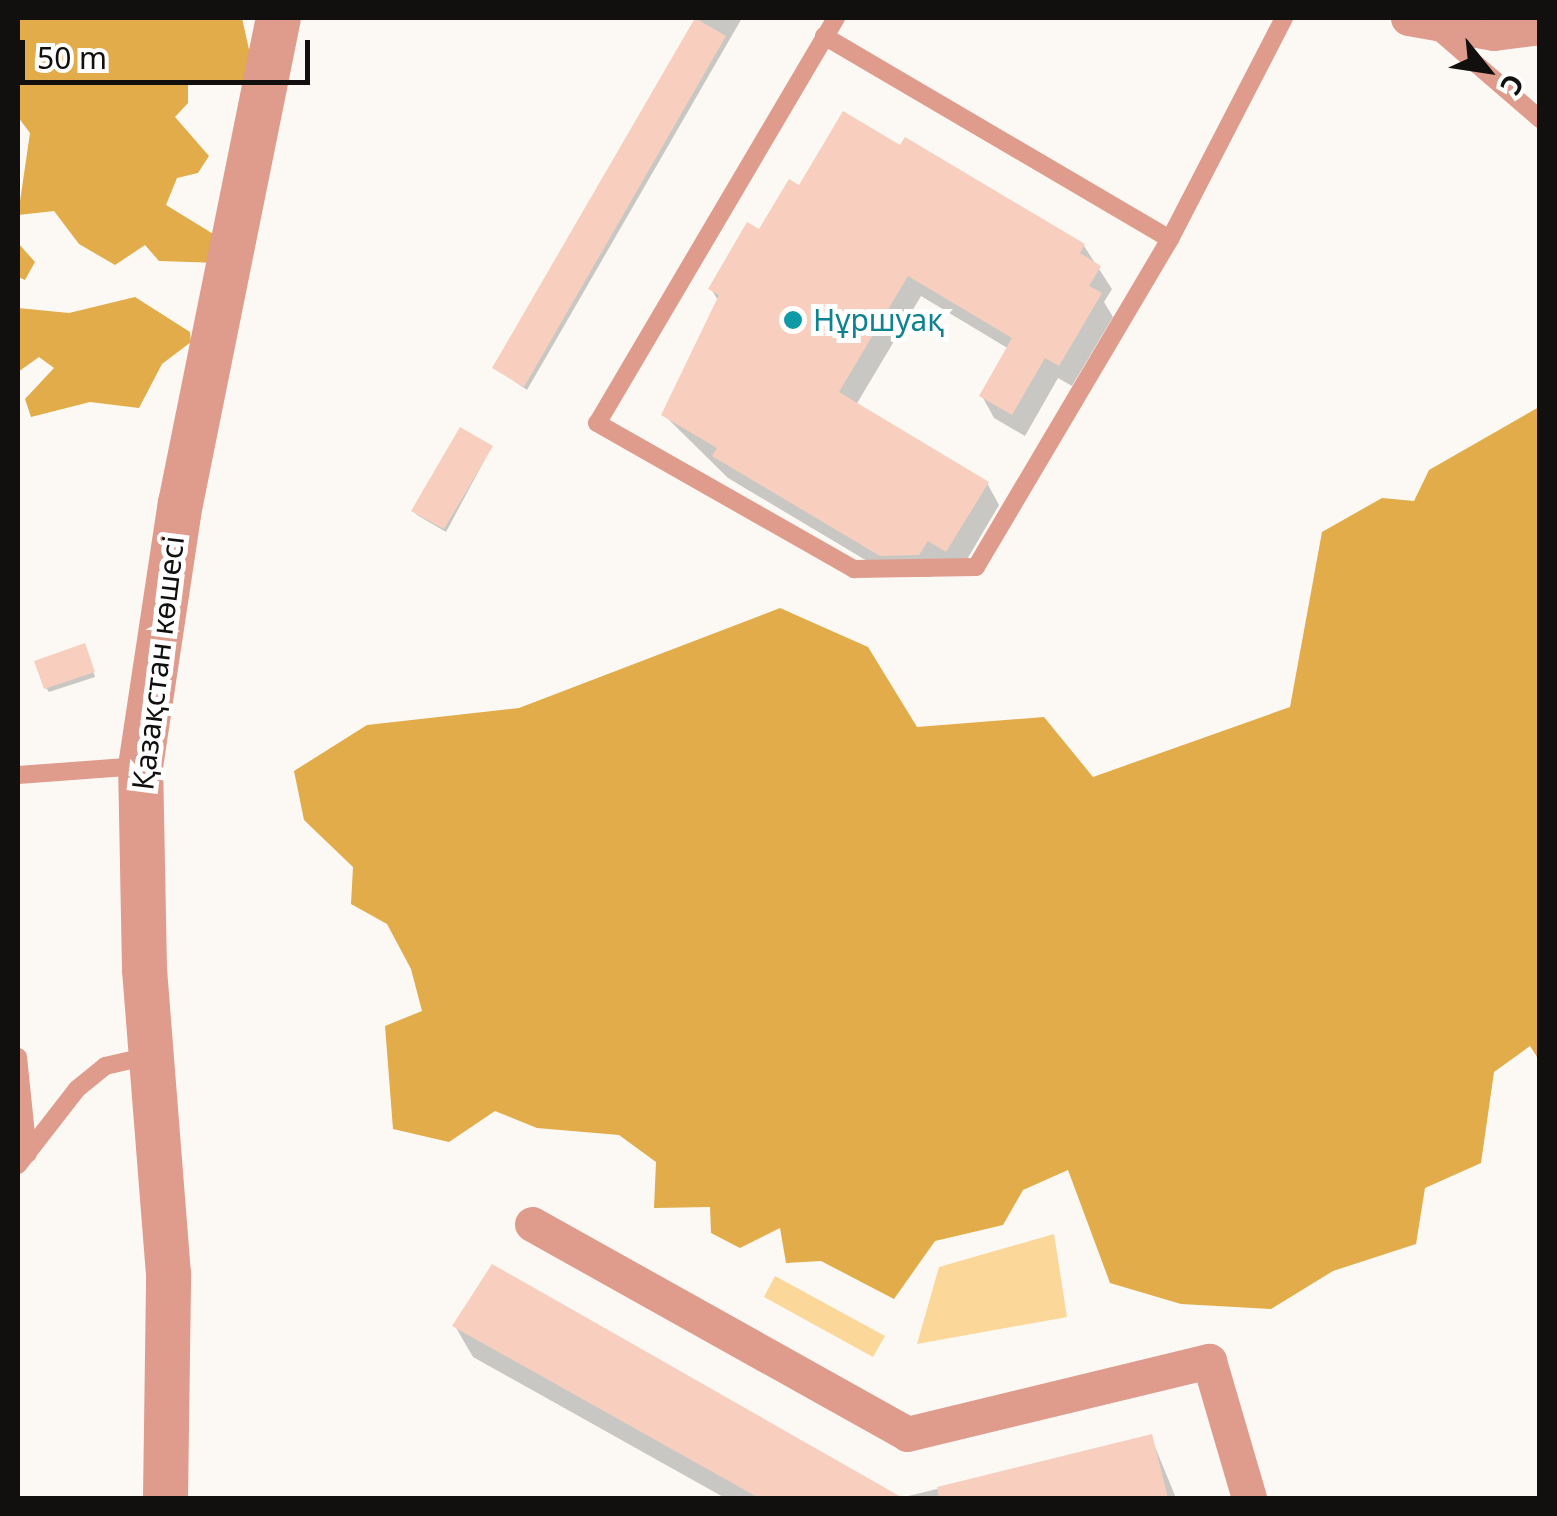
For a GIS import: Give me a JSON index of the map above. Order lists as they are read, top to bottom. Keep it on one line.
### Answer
{"streets":{"street":["Қазақстан көшесі"]},"places":["Нұршуақ"],"scale_bar":"50 m","north":"bottom right"}
